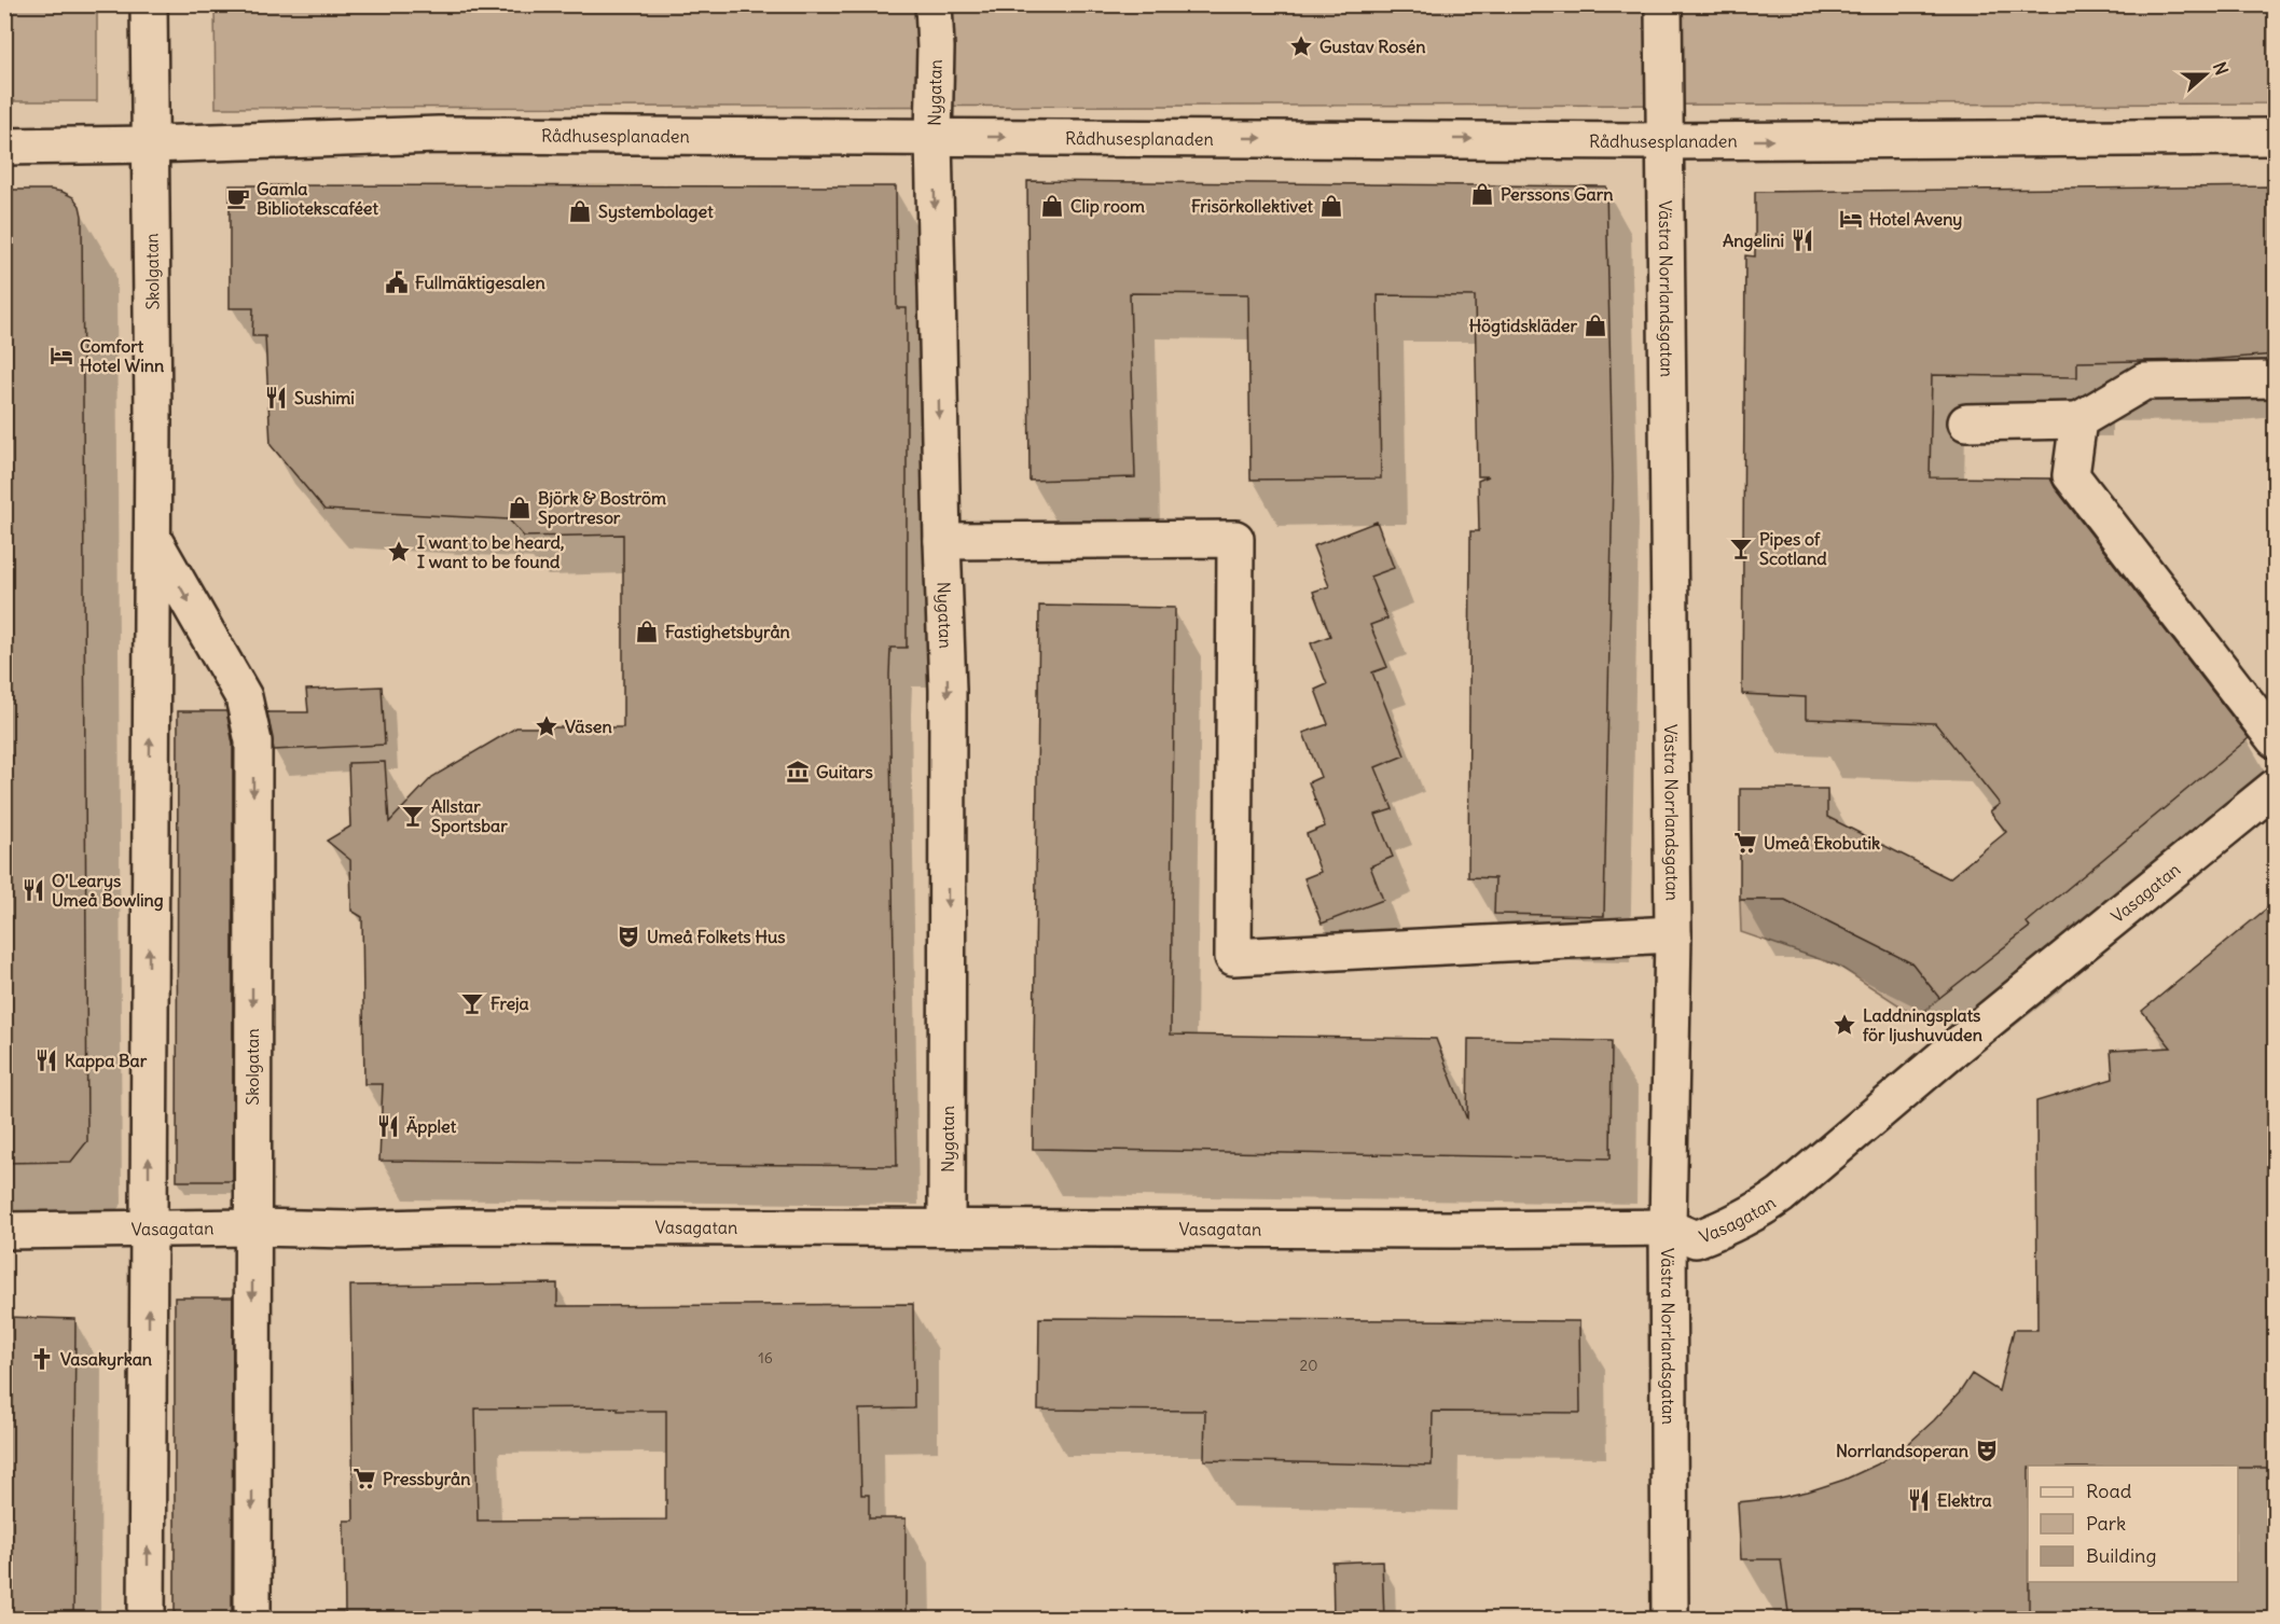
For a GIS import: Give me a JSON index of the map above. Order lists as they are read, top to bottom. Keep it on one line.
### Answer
{"streets":{"street":["Nygatan","Rådhusesplanaden","Skolgatan","Västra Norrlandsgatan","Vasagatan"]},"crossings":[["Nygatan","Rådhusesplanaden"],["Nygatan","Vasagatan"],["Rådhusesplanaden","Skolgatan"],["Rådhusesplanaden","Västra Norrlandsgatan"],["Skolgatan","Vasagatan"],["Västra Norrlandsgatan","Vasagatan"]],"one_way":["Nygatan","Rådhusesplanaden"],"places":{"place":["Gustav Rosén","I want to be heard, I want to be found","Väsen","Laddningsplats för ljushuvuden"],"shop":["Perssons Garn","Clip room","Frisörkollektivet","Systembolaget","Högtidskläder","Björk & Boström Sportresor","Fastighetsbyrån"],"cafe":["Gamla Bibliotekscaféet"],"hotel":["Hotel Aveny","Comfort Hotel Winn"],"restaurant":["Angelini","Sushimi","O'Learys Umeå Bowling","Kappa Bar","Äpplet","Elektra"],"public building":["Fullmäktigesalen"],"bar":["Pipes of Scotland","Allstar Sportsbar","Freja"],"museum":["Guitars"],"supermarket":["Umeå Ekobutik","Pressbyrån"],"theatre":["Umeå Folkets Hus","Norrlandsoperan"],"church":["Vasakyrkan"]},"house_numbers":["16","20"],"legend":["Road","Park","Building"],"north":"right"}
